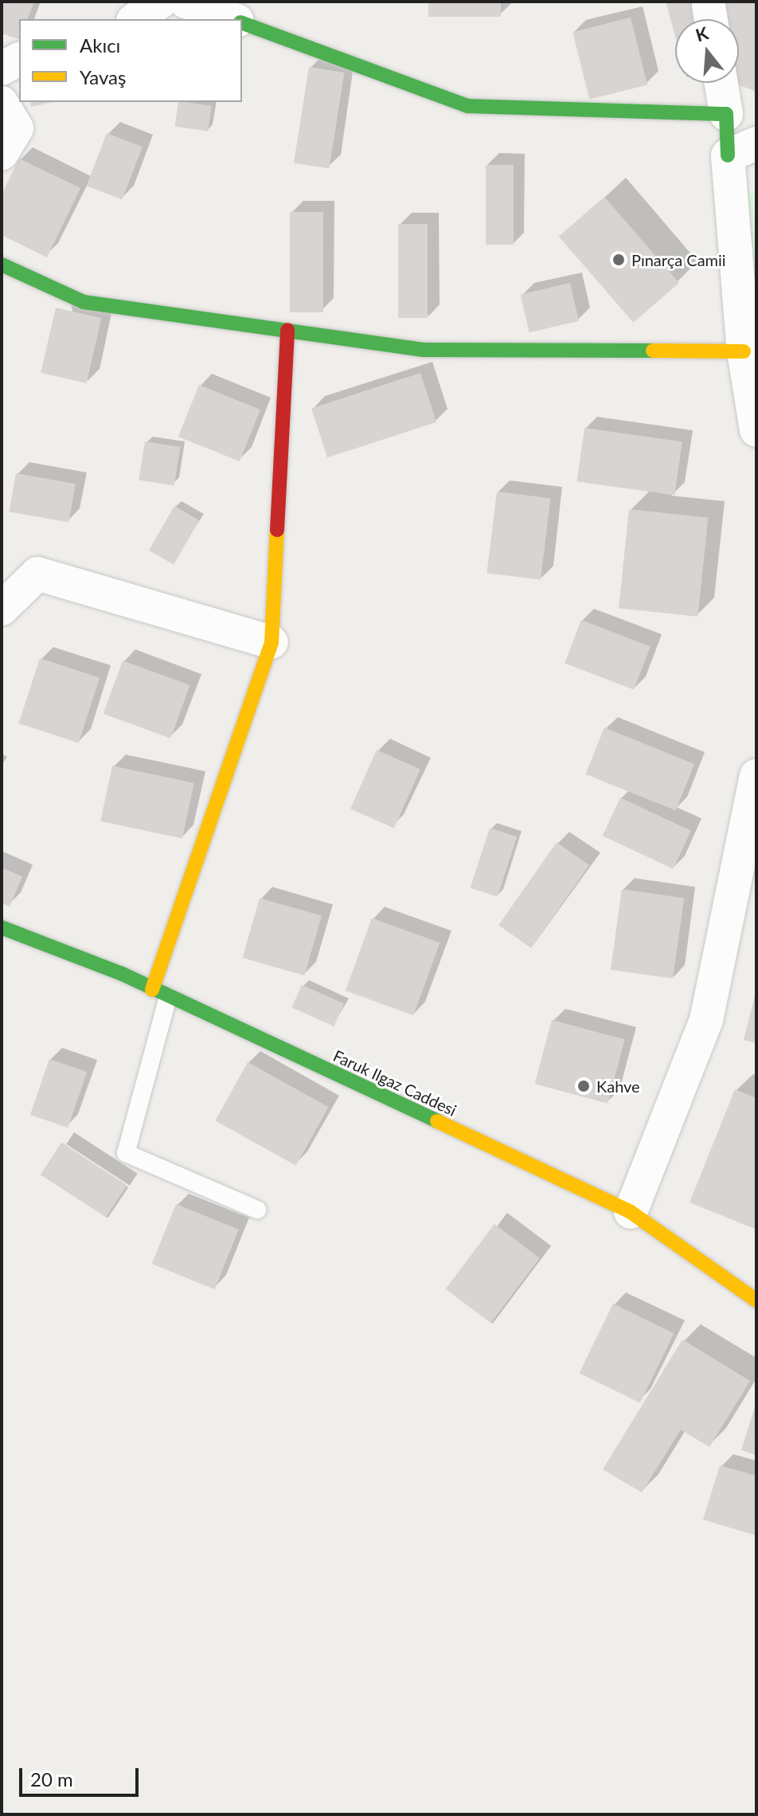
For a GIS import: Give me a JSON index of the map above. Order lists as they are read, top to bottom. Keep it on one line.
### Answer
{"streets":{"street":["Faruk Ilgaz Caddesi"]},"places":["Pınarça Camii","Kahve"],"legend":["Akıcı","Yavaş"],"scale_bar":"20 m","north":"top"}
